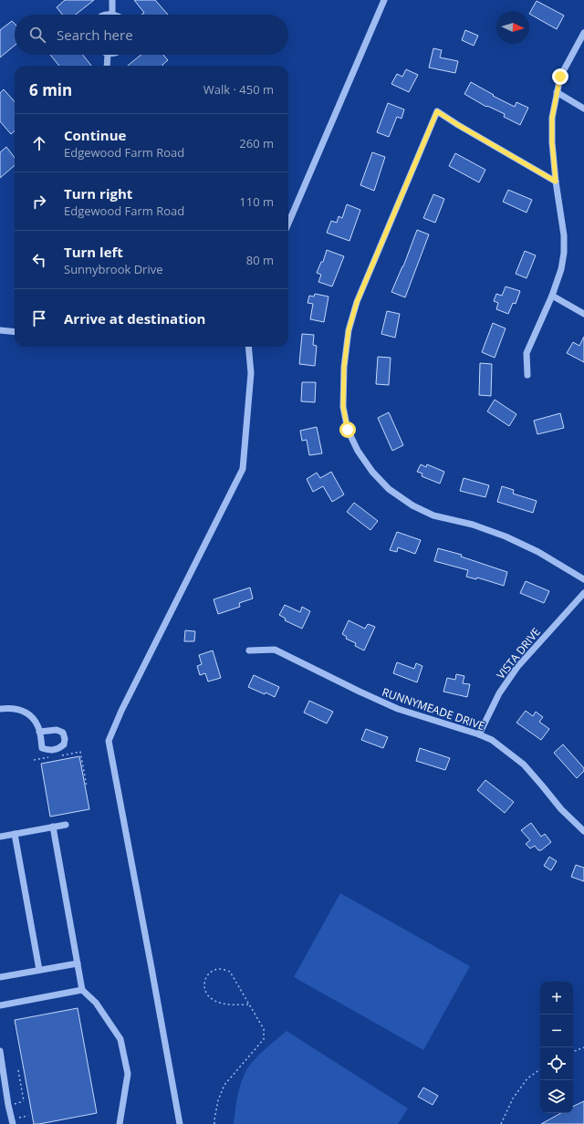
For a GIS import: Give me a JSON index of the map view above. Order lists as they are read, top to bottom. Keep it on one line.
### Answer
{"streets":{"street":["VISTA DRIVE","RUNNYMEADE DRIVE"]},"crossings":[["VISTA DRIVE","RUNNYMEADE DRIVE"]],"north":"right","page":{"search":"Search here","heading":["6 min","Walk · 450 m"],"list":[["Continue","Edgewood Farm Road","260 m"],["Turn right","Edgewood Farm Road","110 m"],["Turn left","Sunnybrook Drive","80 m"],"Arrive at destination"],"map_buttons":["+","−"]}}
